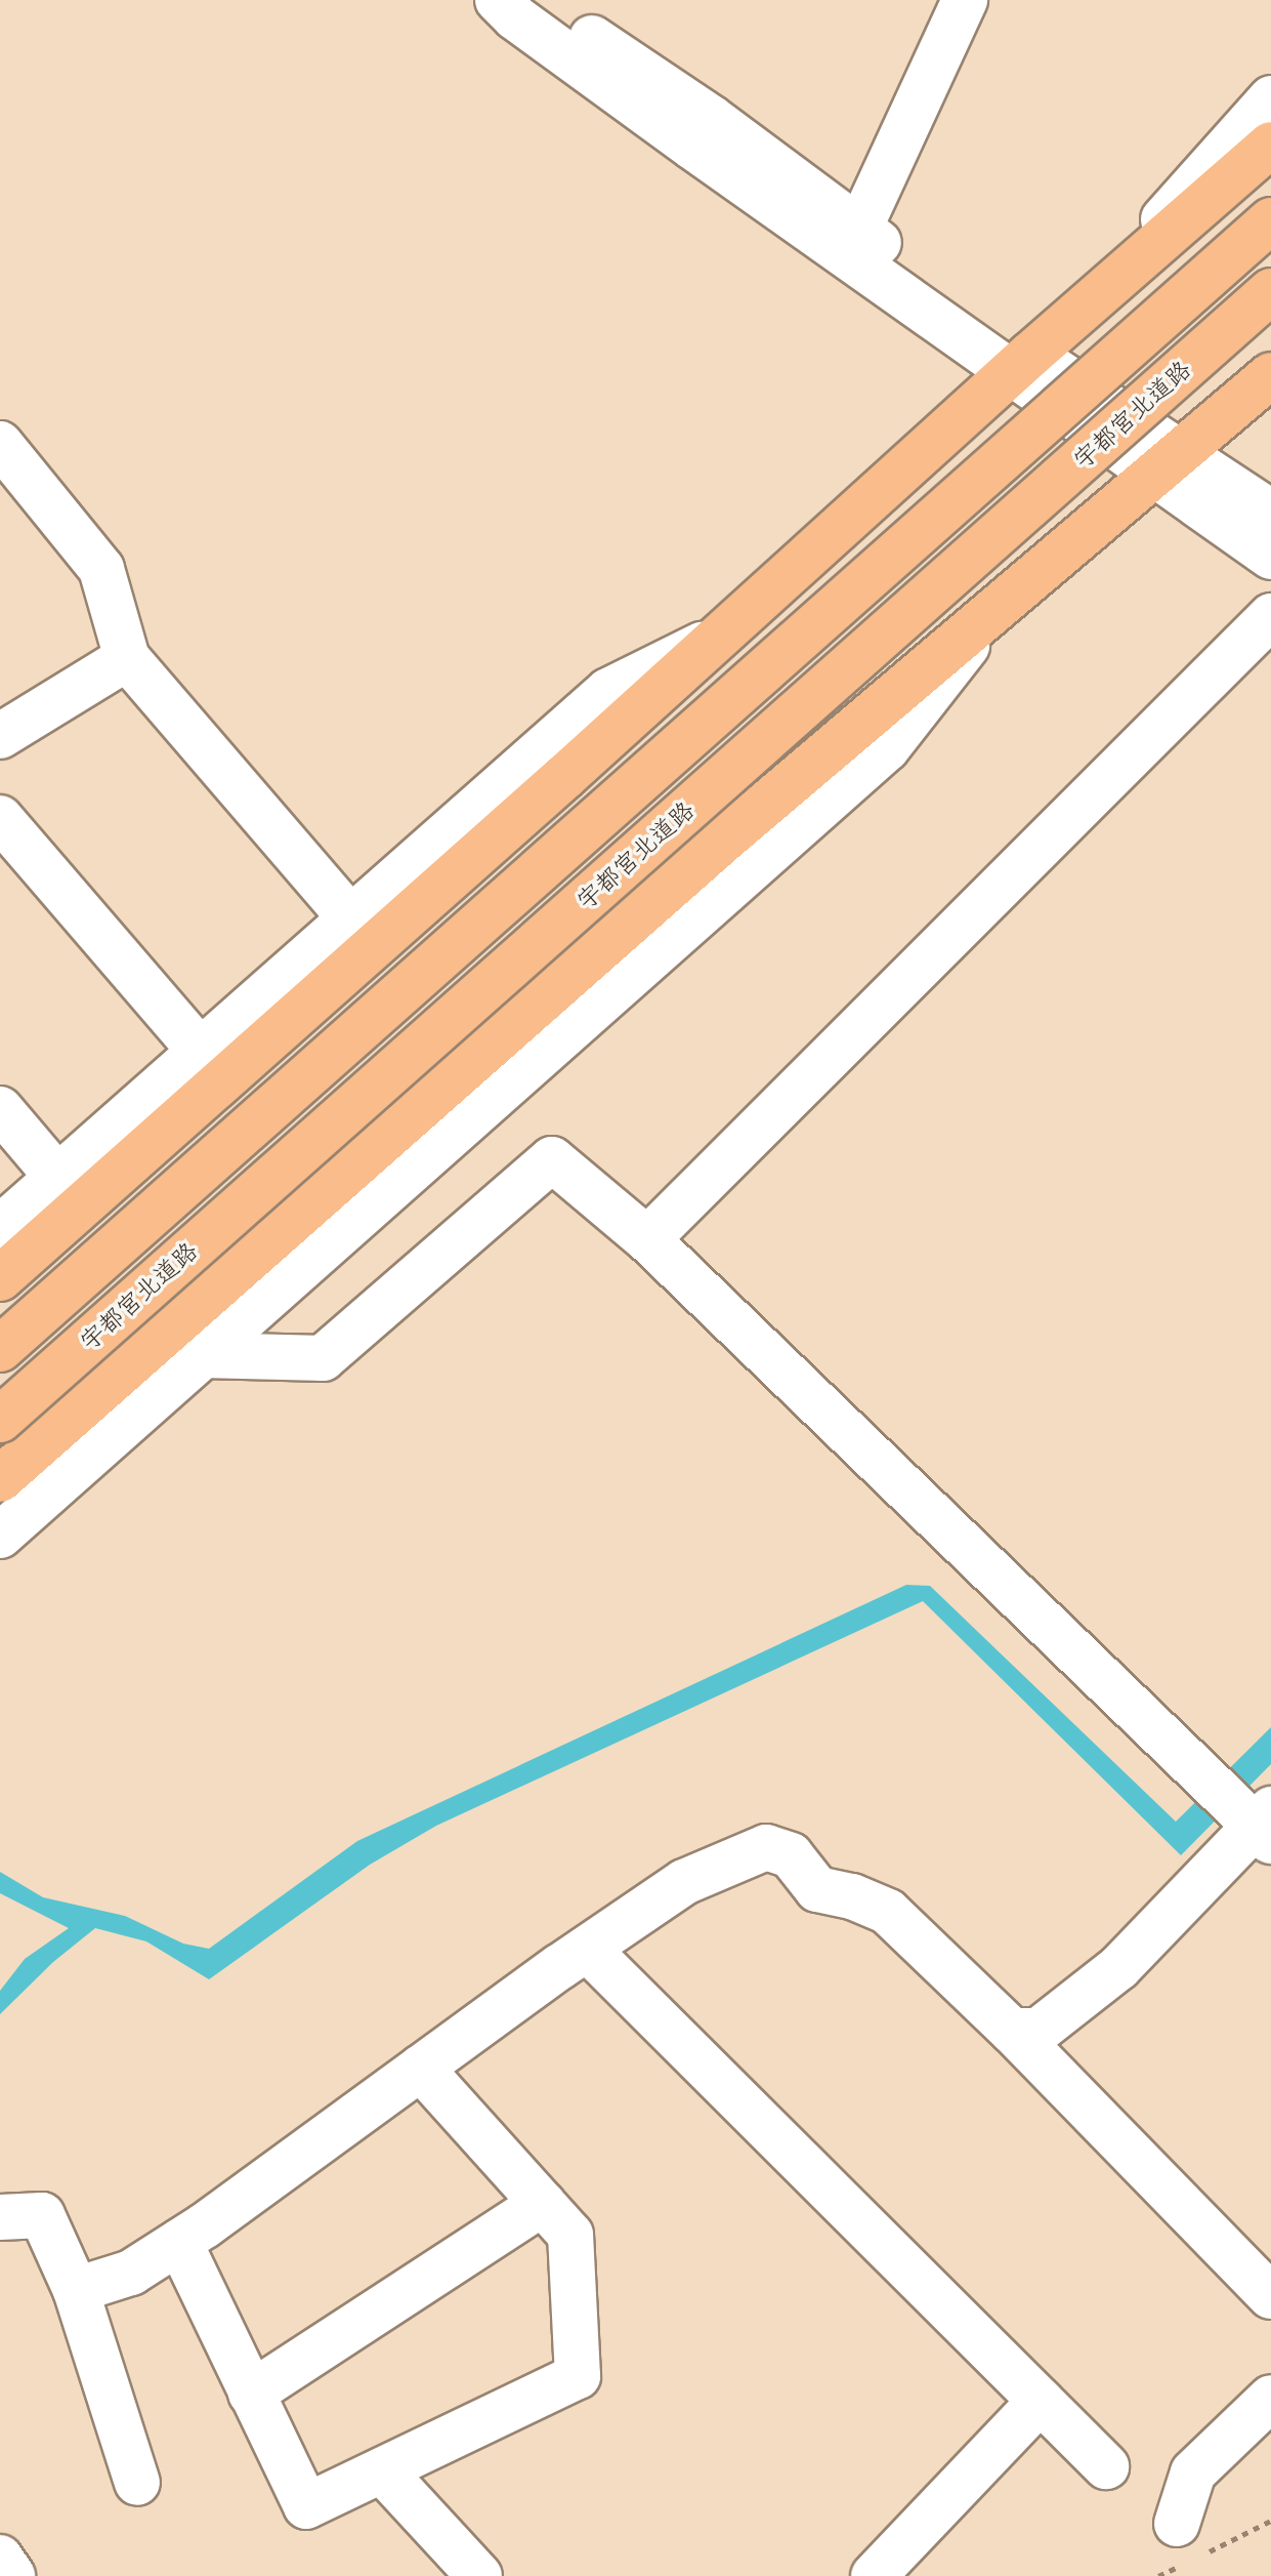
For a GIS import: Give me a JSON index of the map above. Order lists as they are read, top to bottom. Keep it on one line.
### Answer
{"streets":{"highway":["宇都宮北道路"]}}
